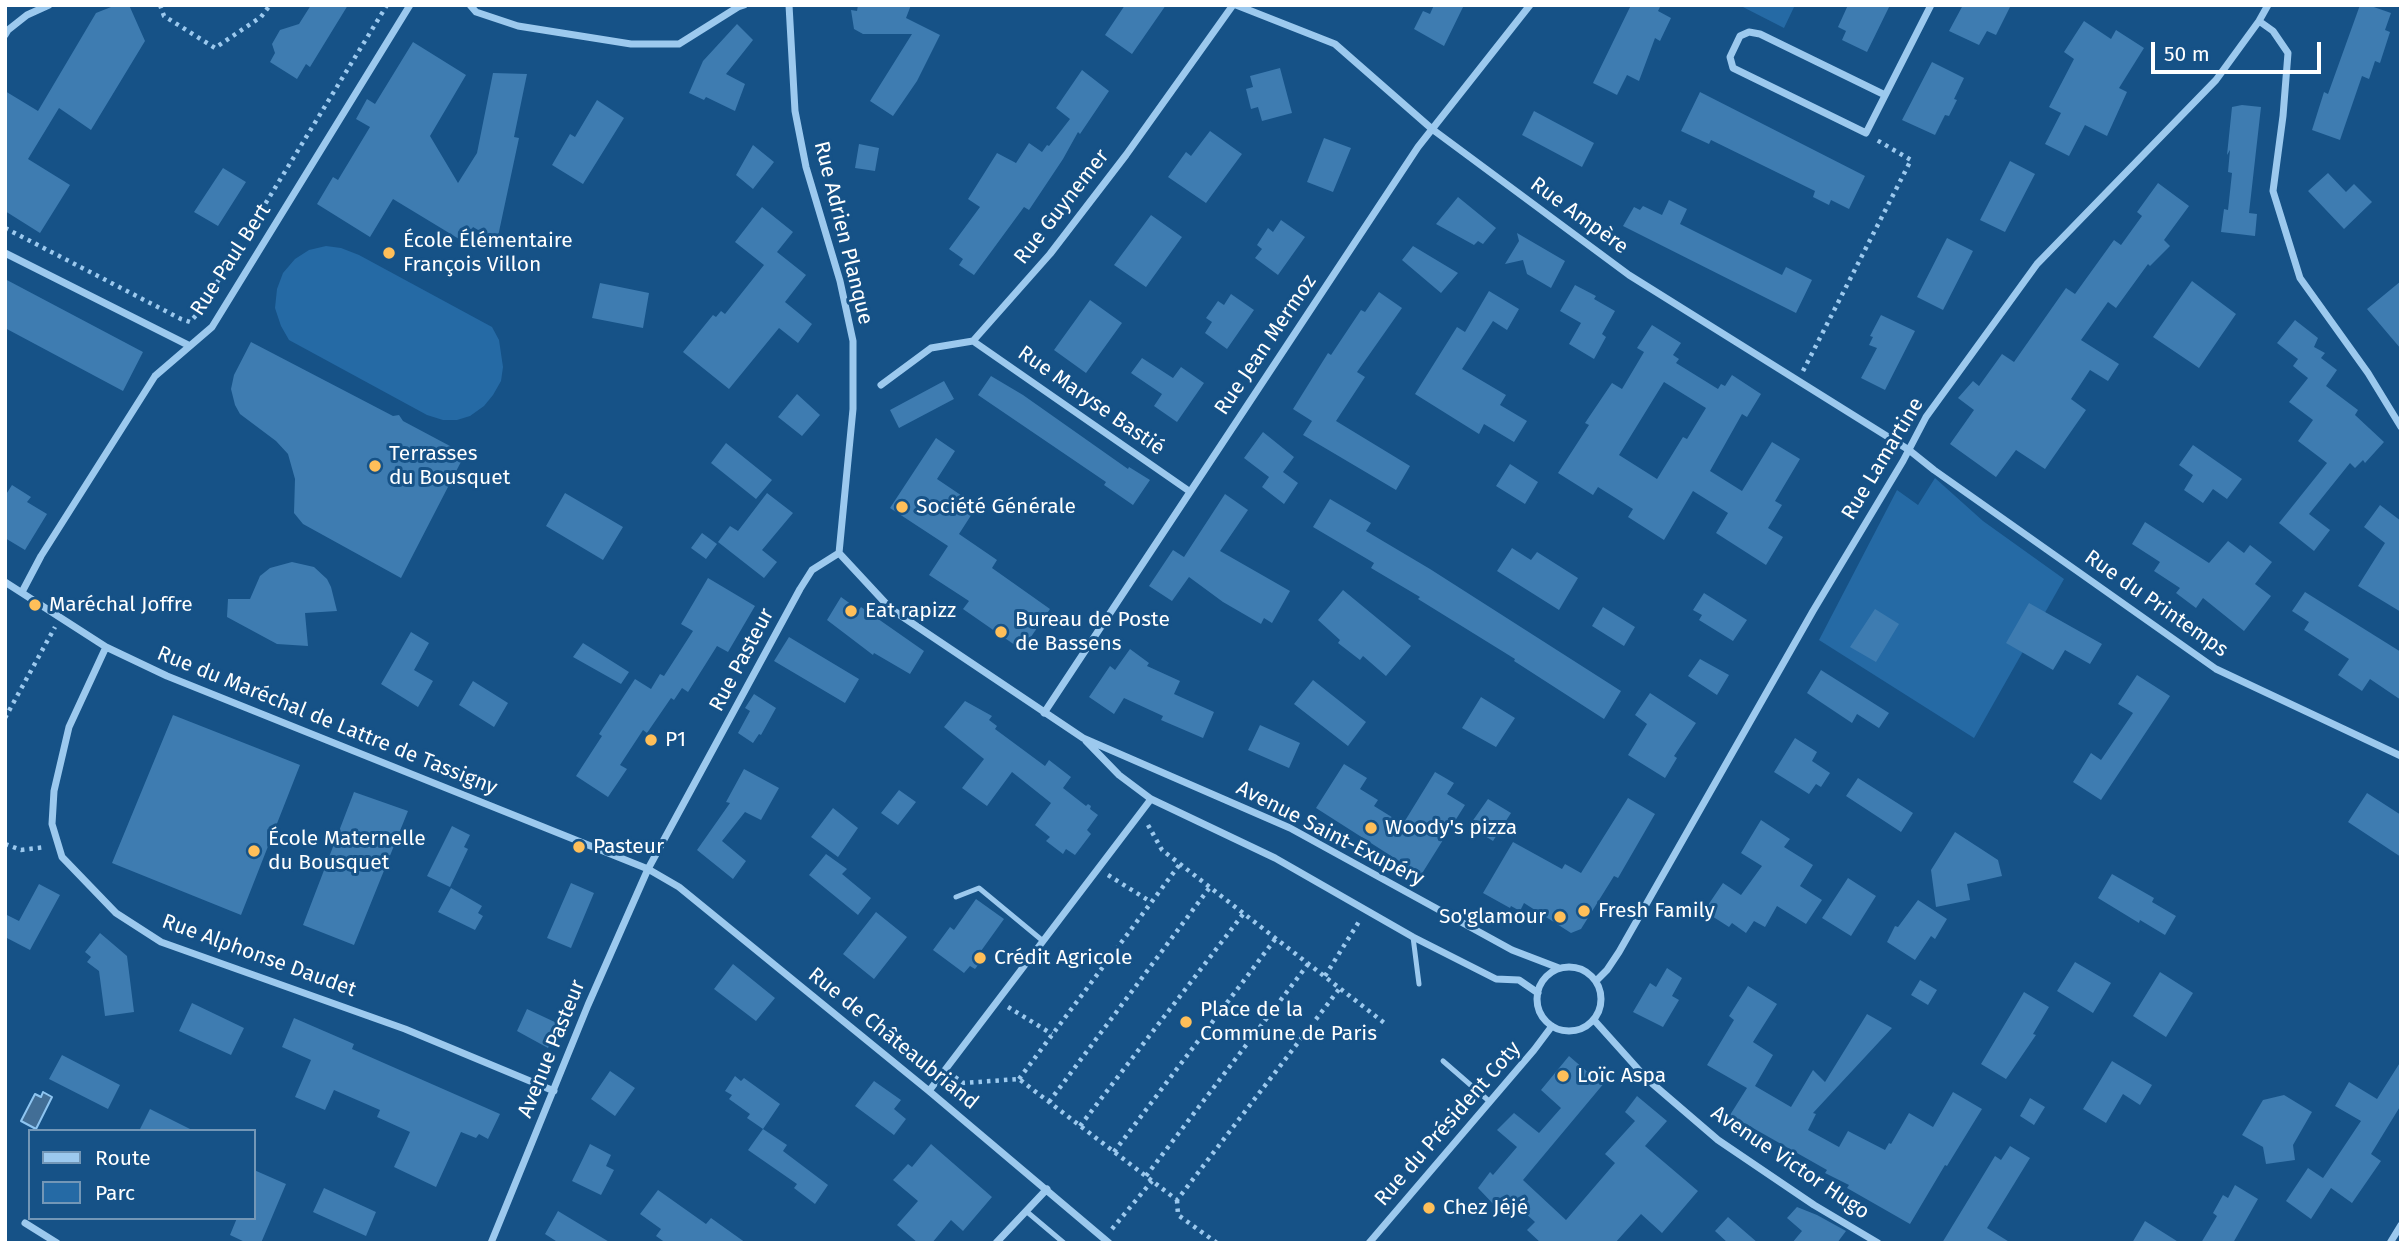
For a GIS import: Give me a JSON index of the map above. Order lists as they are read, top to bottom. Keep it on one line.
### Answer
{"streets":{"street":["Rue Guynemer","Rue Ampère","Rue Adrien Planque","Rue Paul Bert","Rue Jean Mermoz","Rue Maryse Bastié","Rue Lamartine","Rue du Printemps","Rue Pasteur","Rue du Maréchal de Lattre de Tassigny","Avenue Saint-Exupéry","Rue Alphonse Daudet","Rue de Châteaubriand","Avenue Pasteur","Rue du Président Coty","Avenue Victor Hugo"]},"crossings":[["Rue Guynemer","Rue Ampère"],["Rue Guynemer","Rue Maryse Bastié"],["Rue Ampère","Rue Jean Mermoz"],["Rue Ampère","Rue Lamartine"],["Rue Ampère","Rue du Printemps"],["Rue Adrien Planque","Rue Pasteur"],["Rue Adrien Planque","Avenue Saint-Exupéry"],["Rue Paul Bert","Rue du Maréchal de Lattre de Tassigny"],["Rue Jean Mermoz","Rue Maryse Bastié"],["Rue Jean Mermoz","Avenue Saint-Exupéry"],["Rue Lamartine","Rue du Printemps"],["Rue Lamartine","Avenue Saint-Exupéry"],["Rue Lamartine","Rue du Président Coty"],["Rue Lamartine","Avenue Victor Hugo"],["Rue Pasteur","Rue du Maréchal de Lattre de Tassigny"],["Rue Pasteur","Avenue Saint-Exupéry"],["Rue Pasteur","Rue de Châteaubriand"],["Rue Pasteur","Avenue Pasteur"],["Rue du Maréchal de Lattre de Tassigny","Rue Alphonse Daudet"],["Rue du Maréchal de Lattre de Tassigny","Rue de Châteaubriand"],["Rue du Maréchal de Lattre de Tassigny","Avenue Pasteur"],["Avenue Saint-Exupéry","Rue du Président Coty"],["Avenue Saint-Exupéry","Avenue Victor Hugo"],["Rue Alphonse Daudet","Avenue Pasteur"],["Rue de Châteaubriand","Avenue Pasteur"],["Rue du Président Coty","Avenue Victor Hugo"]],"places":["École Élémentaire François Villon","Terrasses du Bousquet","Société Générale","Maréchal Joffre","Eat rapizz","Bureau de Poste de Bassens","P1","Woody's pizza","Pasteur","École Maternelle du Bousquet","Fresh Family","So'glamour","Crédit Agricole","Place de la Commune de Paris","Loïc Aspa","Chez Jéjé"],"legend":["Route","Parc"],"scale_bar":"50 m"}
